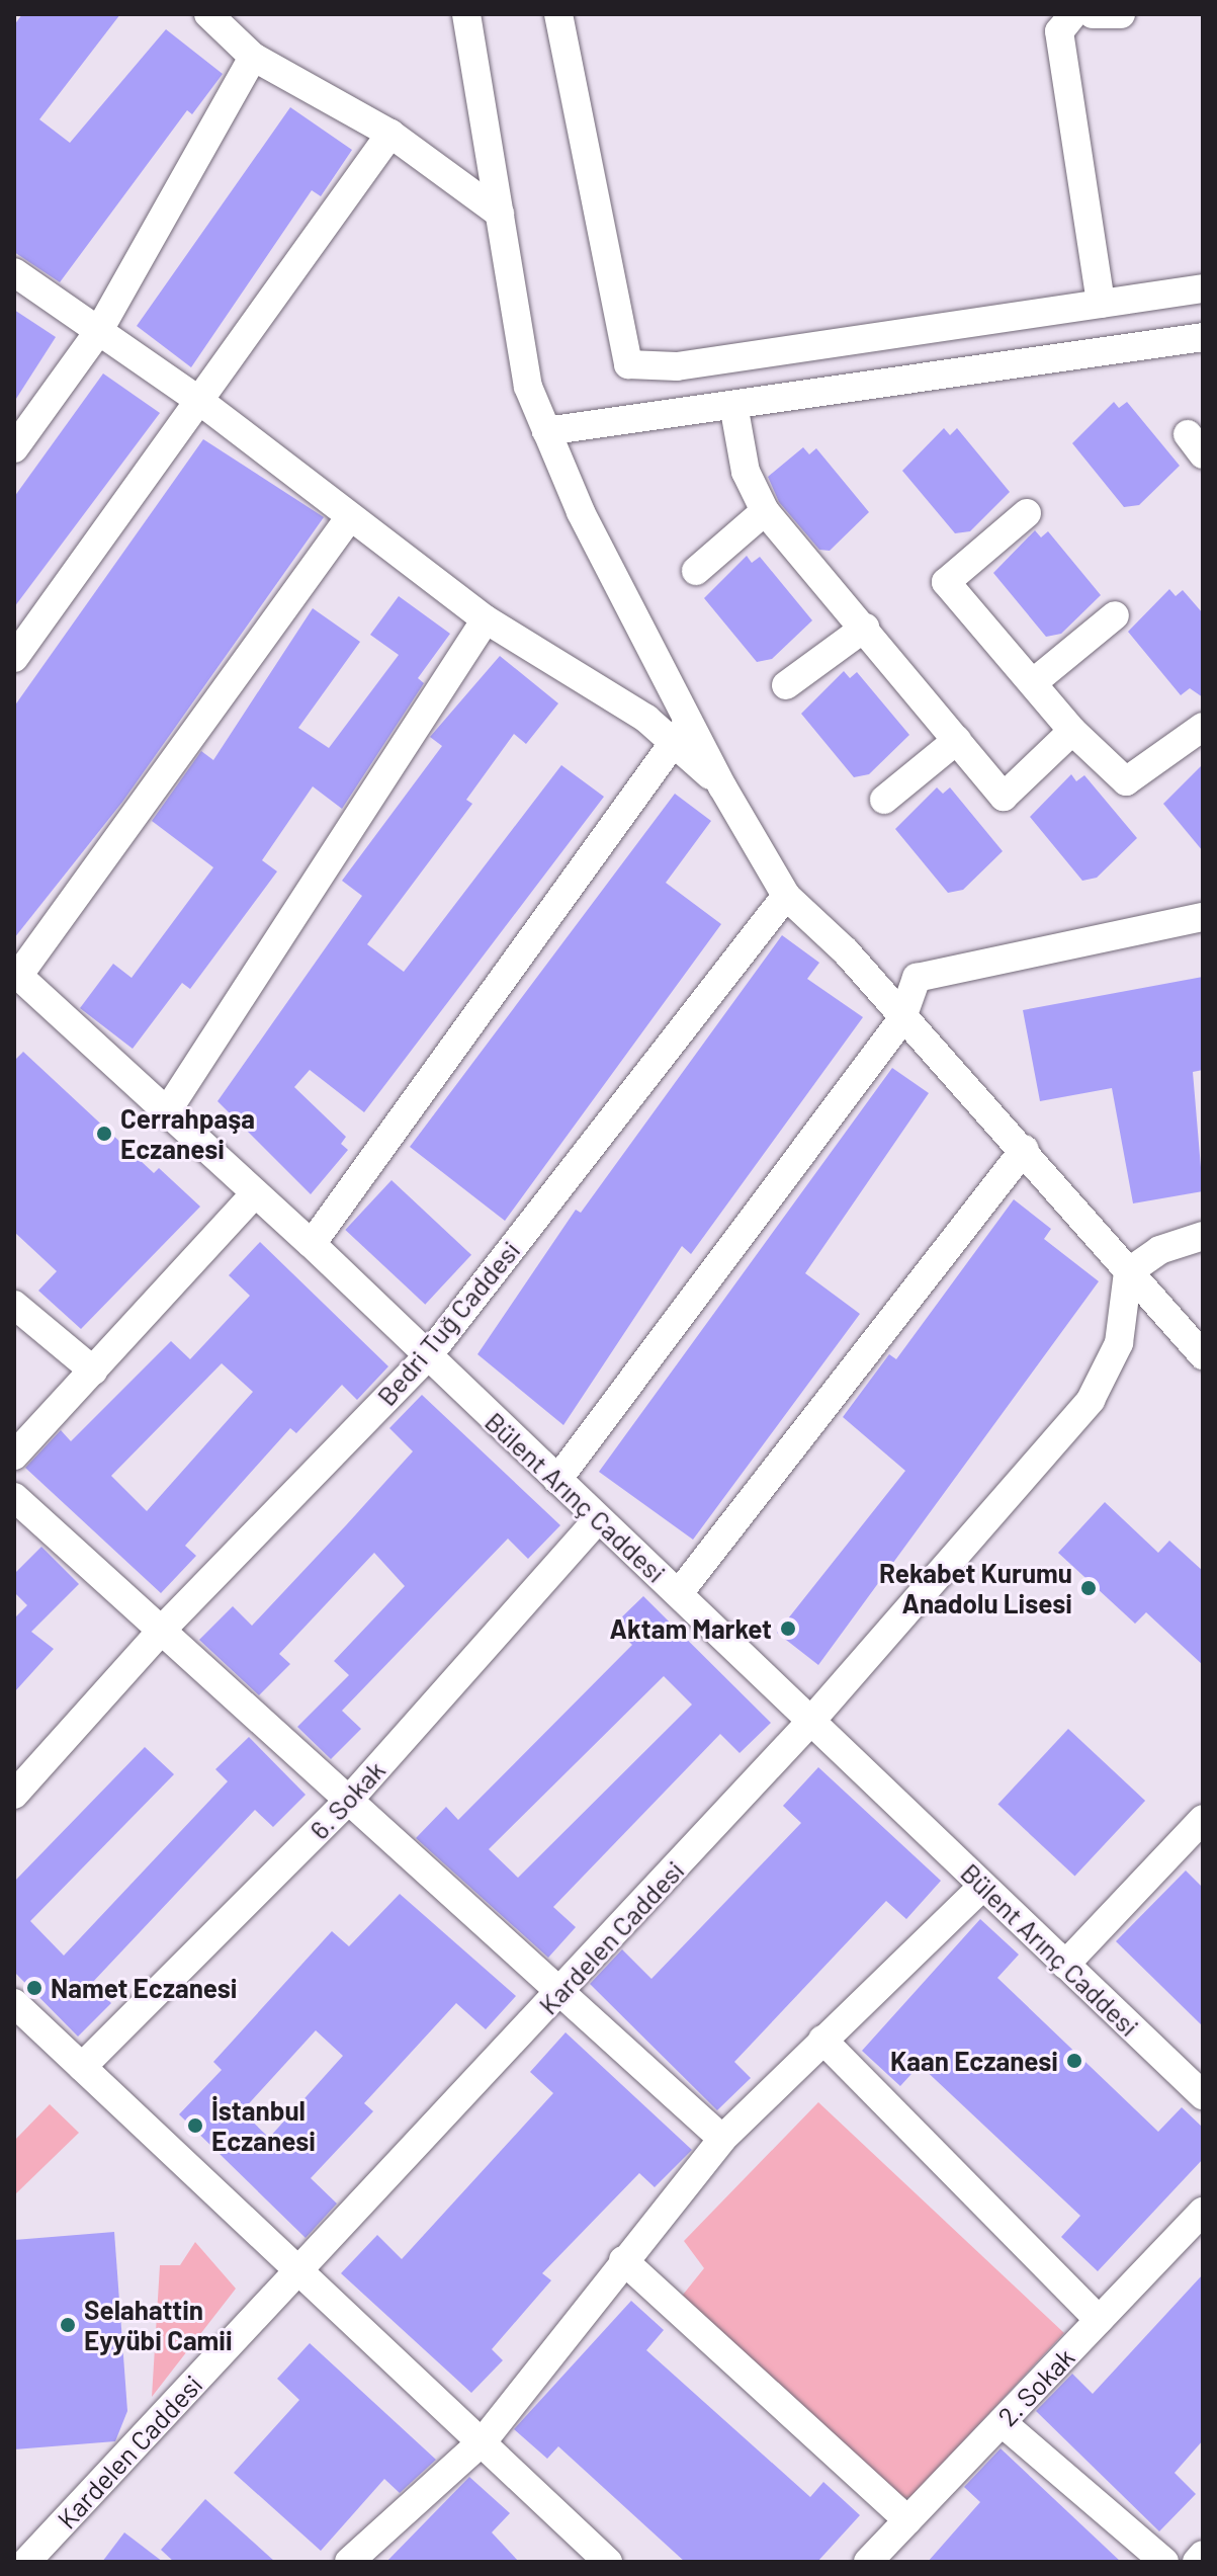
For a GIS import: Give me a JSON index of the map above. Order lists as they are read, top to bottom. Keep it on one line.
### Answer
{"streets":{"street":["Bedri Tuğ Caddesi","Bülent Arınç Caddesi","6. Sokak","Kardelen Caddesi","2. Sokak"]},"crossings":[["Bedri Tuğ Caddesi","Bülent Arınç Caddesi"],["Bülent Arınç Caddesi","6. Sokak"],["Bülent Arınç Caddesi","Kardelen Caddesi"]],"places":["Cerrahpaşa Eczanesi","Rekabet Kurumu Anadolu Lisesi","Aktam Market","Namet Eczanesi","Kaan Eczanesi","İstanbul Eczanesi","Selahattin Eyyübi Camii"]}
